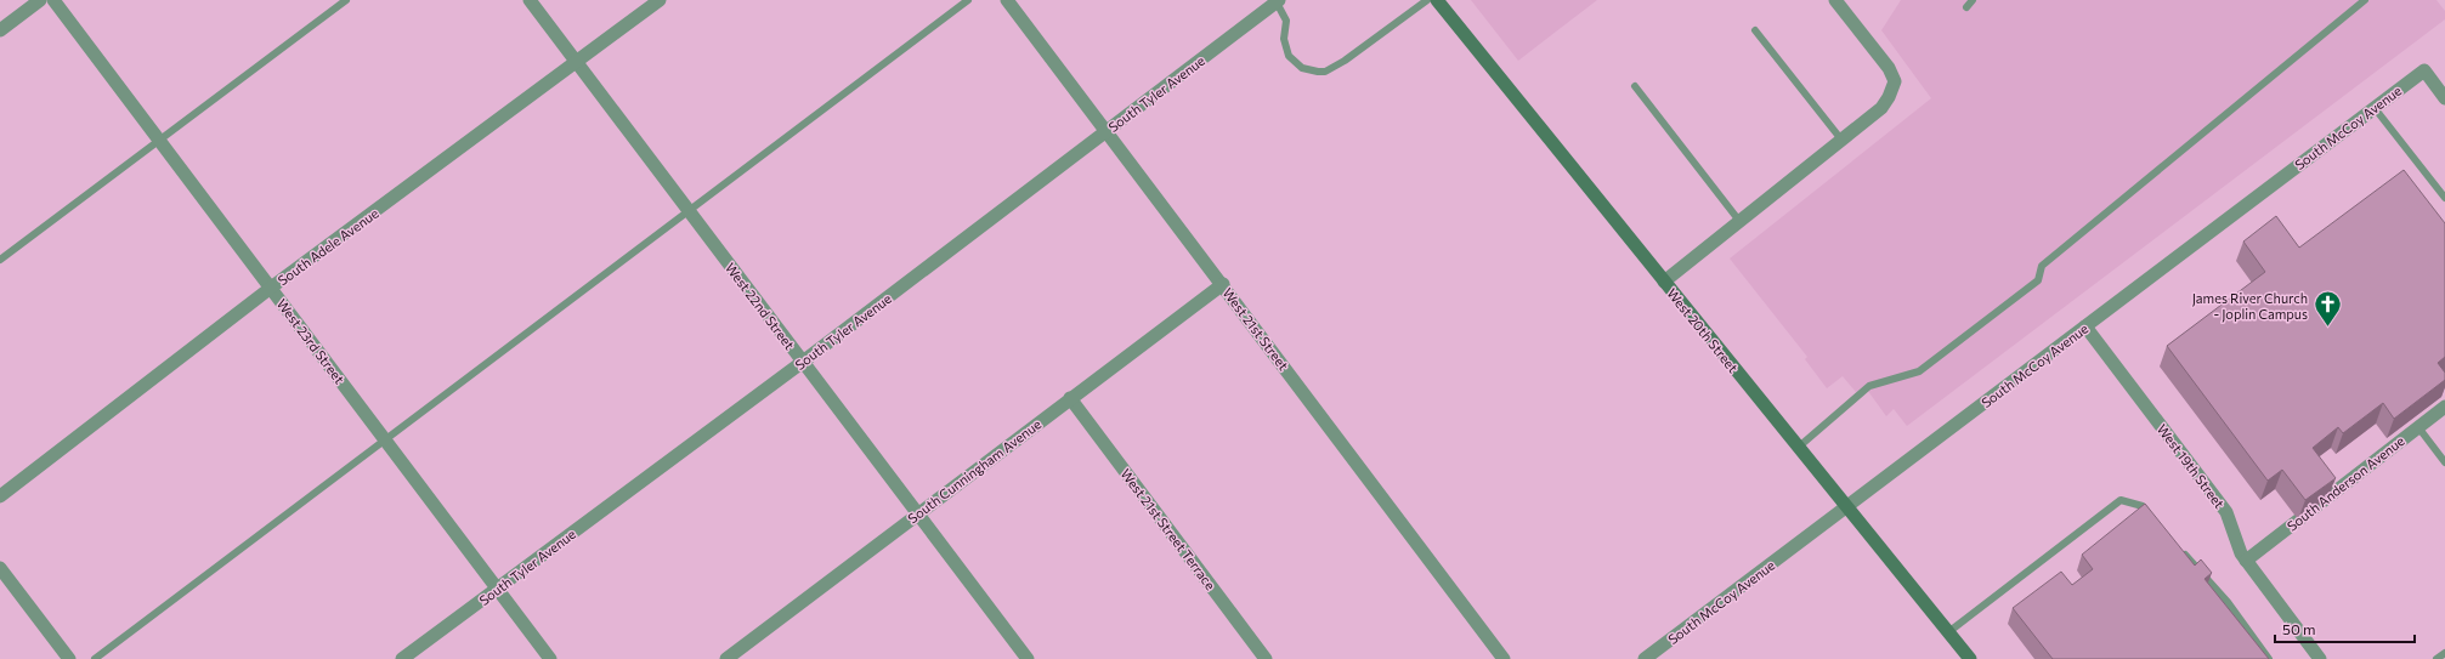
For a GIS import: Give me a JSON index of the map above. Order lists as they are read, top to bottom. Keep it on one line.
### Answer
{"streets":{"main road":["West 20th Street"],"street":["South Tyler Avenue","South McCoy Avenue","South Adele Avenue","West 22nd Street","West 21st Street","West 23rd Street","West 19th Street","South Cunningham Avenue","South Anderson Avenue","West 21st Street Terrace"]},"crossings":[["South Tyler Avenue","West 22nd Street"],["South Tyler Avenue","West 21st Street"],["South Tyler Avenue","West 23rd Street"],["South McCoy Avenue","West 20th Street"],["South McCoy Avenue","West 19th Street"],["South Adele Avenue","West 22nd Street"],["South Adele Avenue","West 23rd Street"],["West 22nd Street","South Cunningham Avenue"],["West 21st Street","South Cunningham Avenue"],["West 19th Street","South Anderson Avenue"],["South Cunningham Avenue","West 21st Street Terrace"]],"places":{"church":["James River Church - Joplin Campus"]},"scale_bar":"50 m"}
